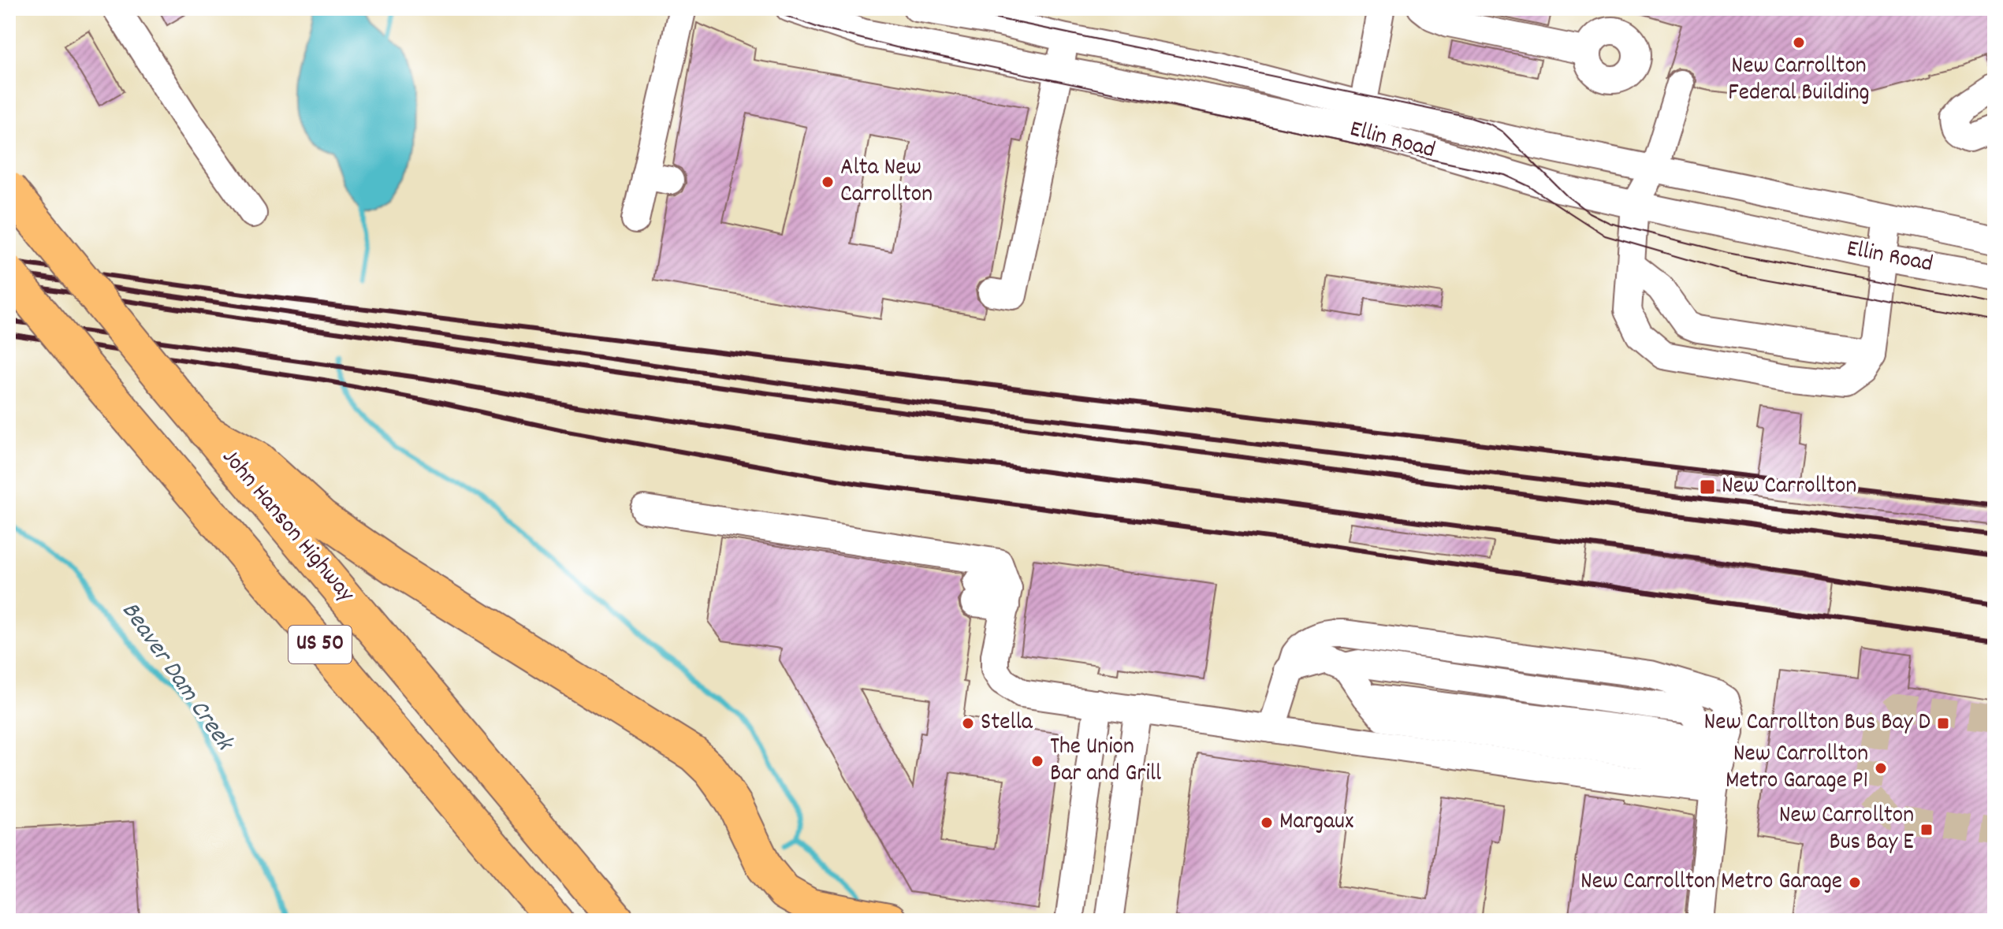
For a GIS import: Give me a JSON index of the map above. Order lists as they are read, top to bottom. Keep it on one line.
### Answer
{"streets":{"highway":["John Hanson Highway","US 50"],"street":["Ellin Road"]},"water":["Beaver Dam Creek"],"places":{"other":["New Carrollton Federal Building","Alta New Carrollton","Stella","The Union Bar and Grill","New Carrollton Metro Garage P1","Margaux","New Carrollton Metro Garage"],"transit":["New Carrollton","New Carrollton Bus Bay D","New Carrollton Bus Bay E"]}}
